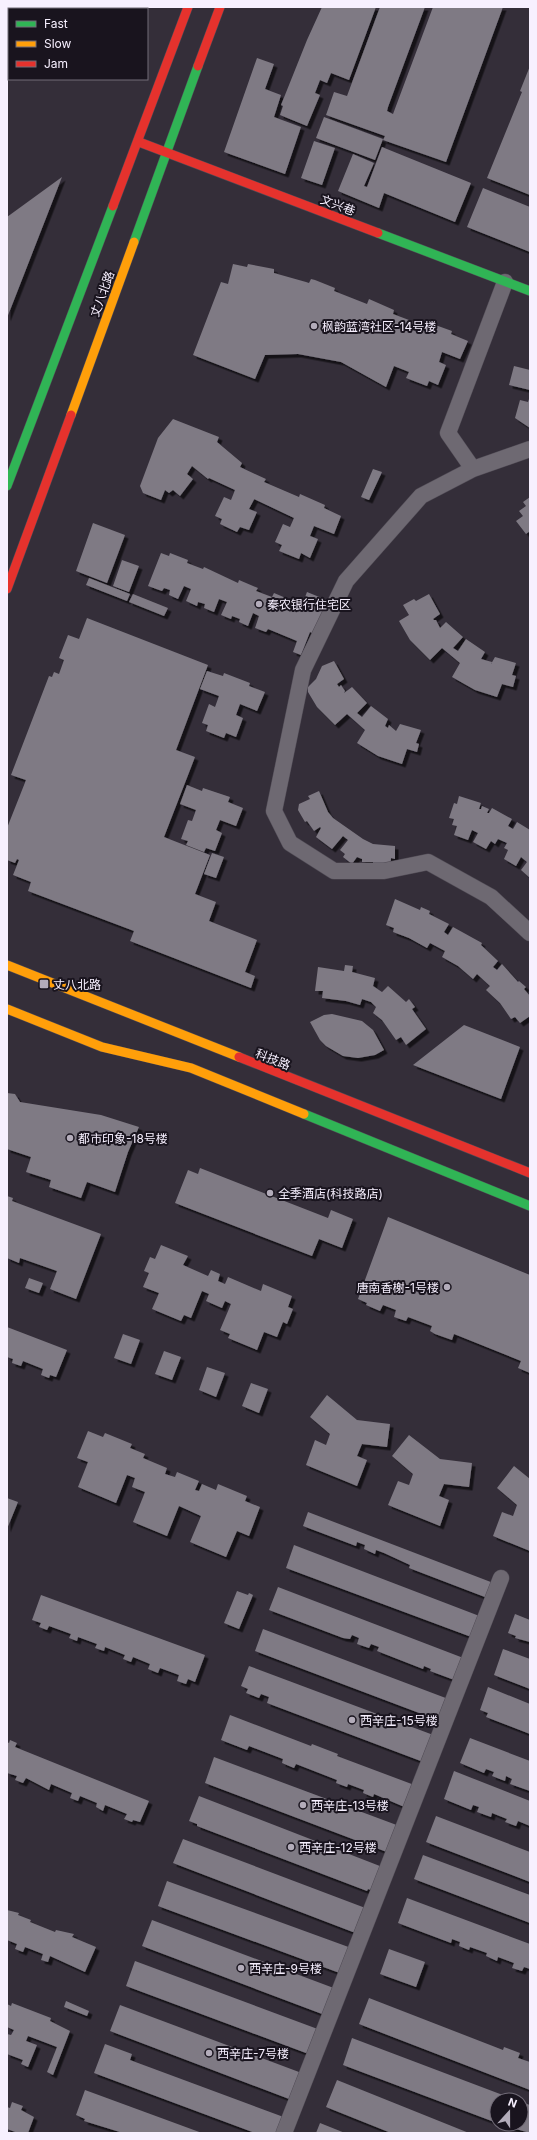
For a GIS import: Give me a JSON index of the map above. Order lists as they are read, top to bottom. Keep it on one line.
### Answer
{"streets":{"main road":["文兴巷","丈八北路","科技路"]},"crossings":[["文兴巷","丈八北路"]],"places":{"other":["枫韵蓝湾社区-14号楼","秦农银行住宅区","都市印象-18号楼","全季酒店(科技路店)","唐南香榭-1号楼","西辛庄-15号楼","西辛庄-13号楼","西辛庄-12号楼","西辛庄-9号楼","西辛庄-7号楼"],"transit":["丈八北路"]},"legend":["Fast","Slow","Jam"],"north":"top"}
